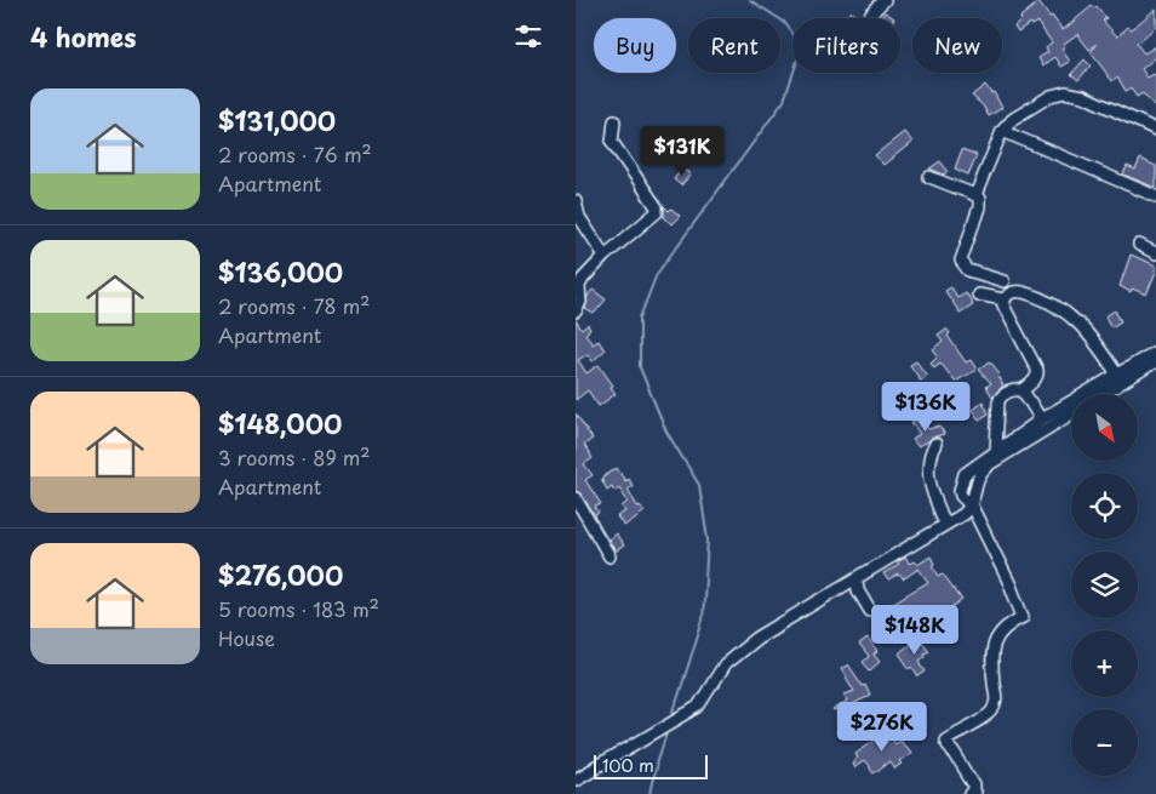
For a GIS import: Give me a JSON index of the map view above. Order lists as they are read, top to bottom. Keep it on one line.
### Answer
{"scale_bar":"100 m","north":"bottom right","page":{"heading":"4 homes","chip":["Buy","Rent","Filters","New"],"list":[{"name":"$131,000","note":"2 rooms · 76 m² · Apartment"},{"name":"$136,000","note":"2 rooms · 78 m² · Apartment"},{"name":"$148,000","note":"3 rooms · 89 m² · Apartment"},{"name":"$276,000","note":"5 rooms · 183 m² · House"}],"price":["$131K","$136K","$148K","$276K"],"map_buttons":["+","−"],"scale":"100 m"}}
